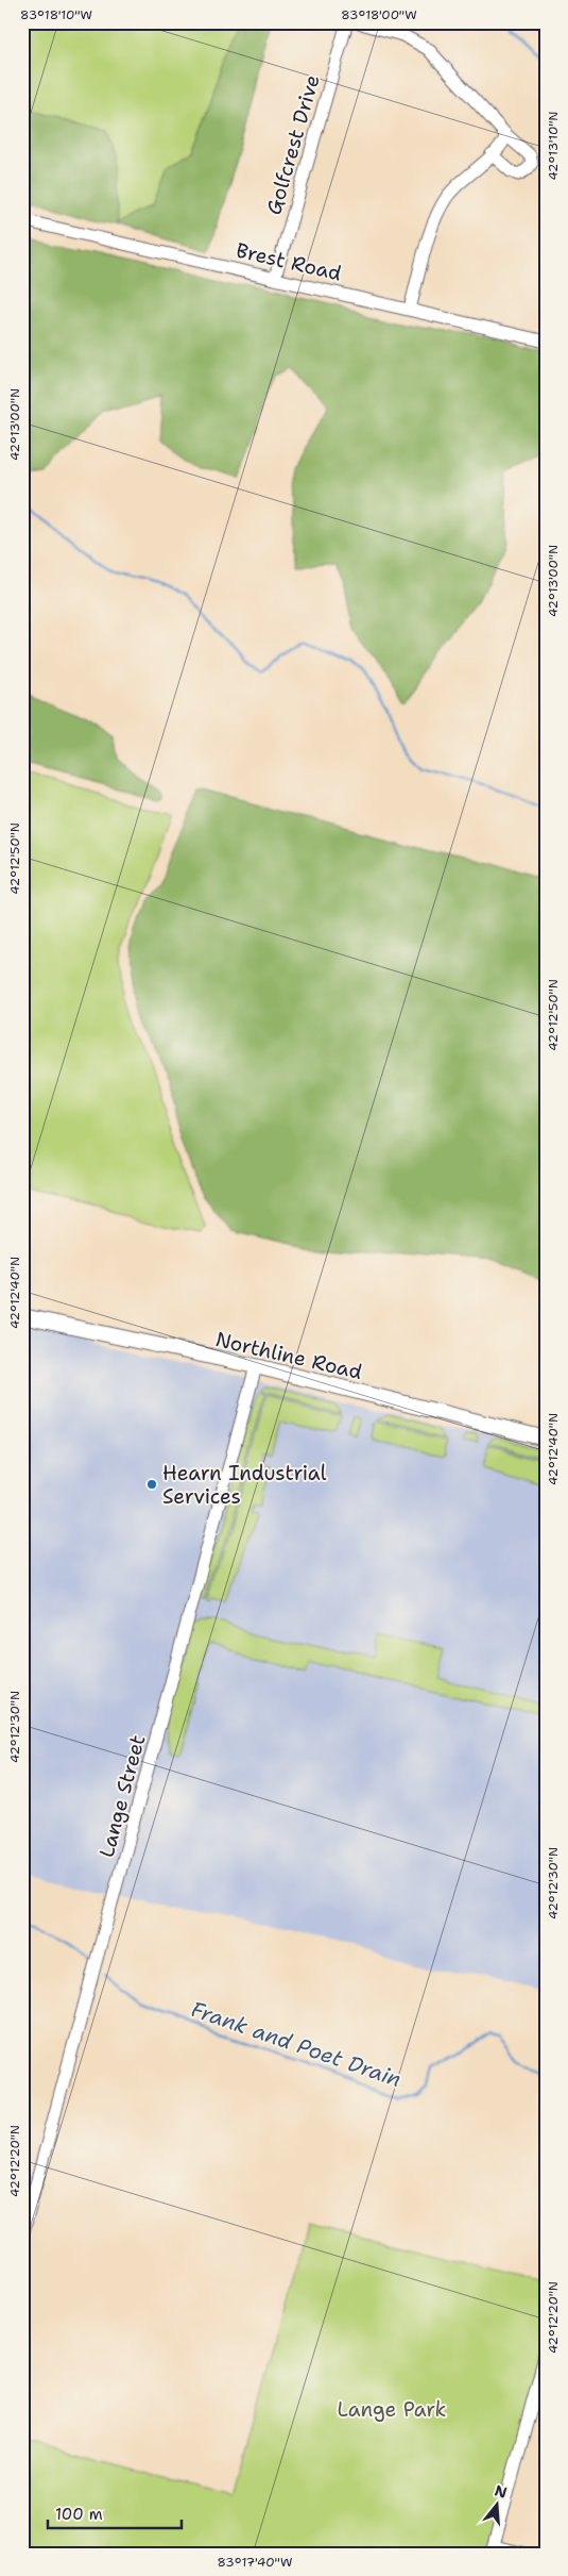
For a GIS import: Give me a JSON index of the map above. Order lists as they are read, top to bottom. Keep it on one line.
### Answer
{"streets":{"main road":["Northline Road"],"street":["Golfcrest Drive","Brest Road","Lange Street"]},"crossings":[["Golfcrest Drive","Brest Road"],["Northline Road","Lange Street"]],"water":["Frank and Poet Drain"],"parks":["Lange Park"],"places":["Hearn Industrial Services"],"scale_bar":"100 m","north":"top","coordinates":["83°18'10\"W","83°18'00\"W","42°13'10\"N","42°13'00\"N","42°12'50\"N","42°12'40\"N","42°12'30\"N","42°12'20\"N","83°17'40\"W"]}
